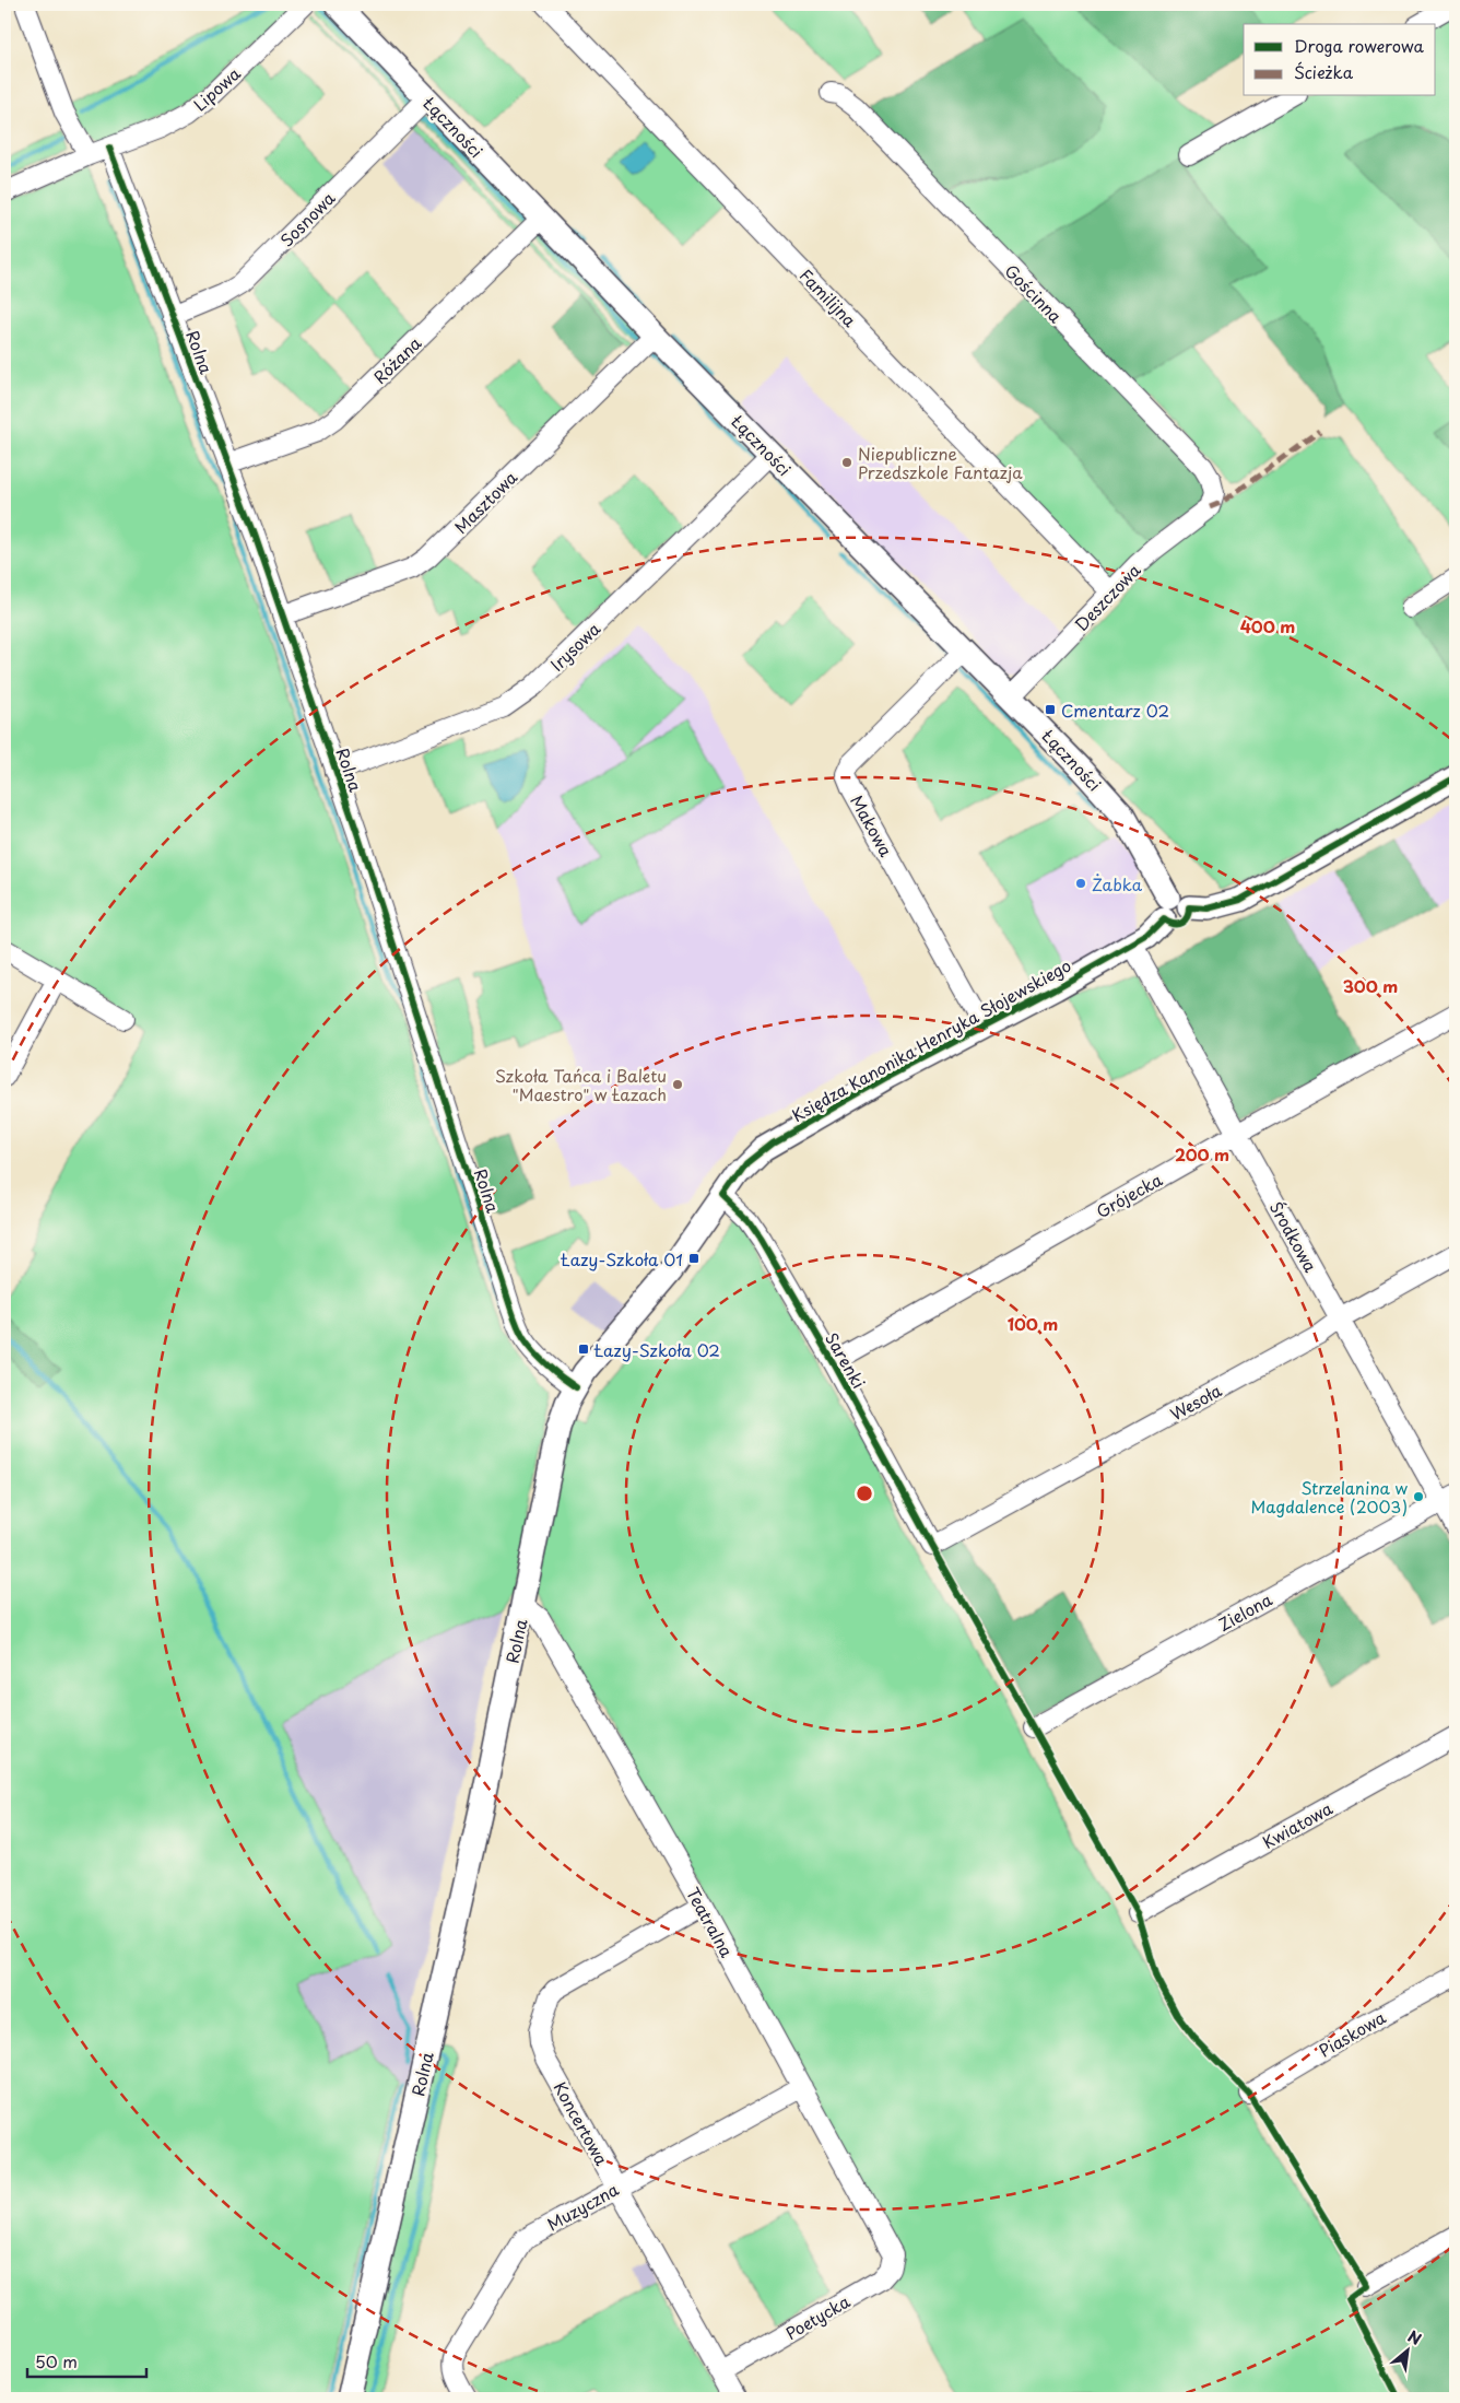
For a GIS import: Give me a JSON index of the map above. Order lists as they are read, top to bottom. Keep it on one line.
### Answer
{"streets":{"street":["Lipowa","Łączności","Sosnowa","Gościnna","Familijna","Rolna","Różana","Masztowa","Deszczowa","Irysowa","Makowa","Księdza Kanonika Henryka Słojewskiego","Grójecka","Środkowa","Sarenki","Wesoła","Zielona","Kwiatowa","Teatralna","Piaskowa","Koncertowa","Muzyczna","Poetycka"]},"crossings":[["Lipowa","Rolna"],["Łączności","Sosnowa"],["Łączności","Różana"],["Łączności","Masztowa"],["Łączności","Deszczowa"],["Łączności","Irysowa"],["Łączności","Makowa"],["Łączności","Księdza Kanonika Henryka Słojewskiego"],["Sosnowa","Rolna"],["Gościnna","Deszczowa"],["Familijna","Deszczowa"],["Rolna","Różana"],["Rolna","Masztowa"],["Rolna","Irysowa"],["Rolna","Księdza Kanonika Henryka Słojewskiego"],["Rolna","Teatralna"],["Makowa","Księdza Kanonika Henryka Słojewskiego"],["Księdza Kanonika Henryka Słojewskiego","Środkowa"],["Księdza Kanonika Henryka Słojewskiego","Sarenki"],["Grójecka","Środkowa"],["Grójecka","Sarenki"],["Środkowa","Wesoła"],["Środkowa","Zielona"],["Sarenki","Wesoła"],["Teatralna","Koncertowa"],["Teatralna","Muzyczna"],["Teatralna","Poetycka"],["Koncertowa","Muzyczna"],["Koncertowa","Poetycka"]],"places":{"other":["Niepubliczne Przedszkole Fantazja","Żabka","Szkoła Tańca i Baletu \"Maestro\" w Łazach","Strzelanina w Magdalence (2003)"],"transit":["Cmentarz 02","Łazy-Szkoła 01","Łazy-Szkoła 02"]},"legend":["Droga rowerowa","Ścieżka"],"scale_bar":"50 m","north":"top right","rings":["400 m","300 m","200 m","100 m"]}
